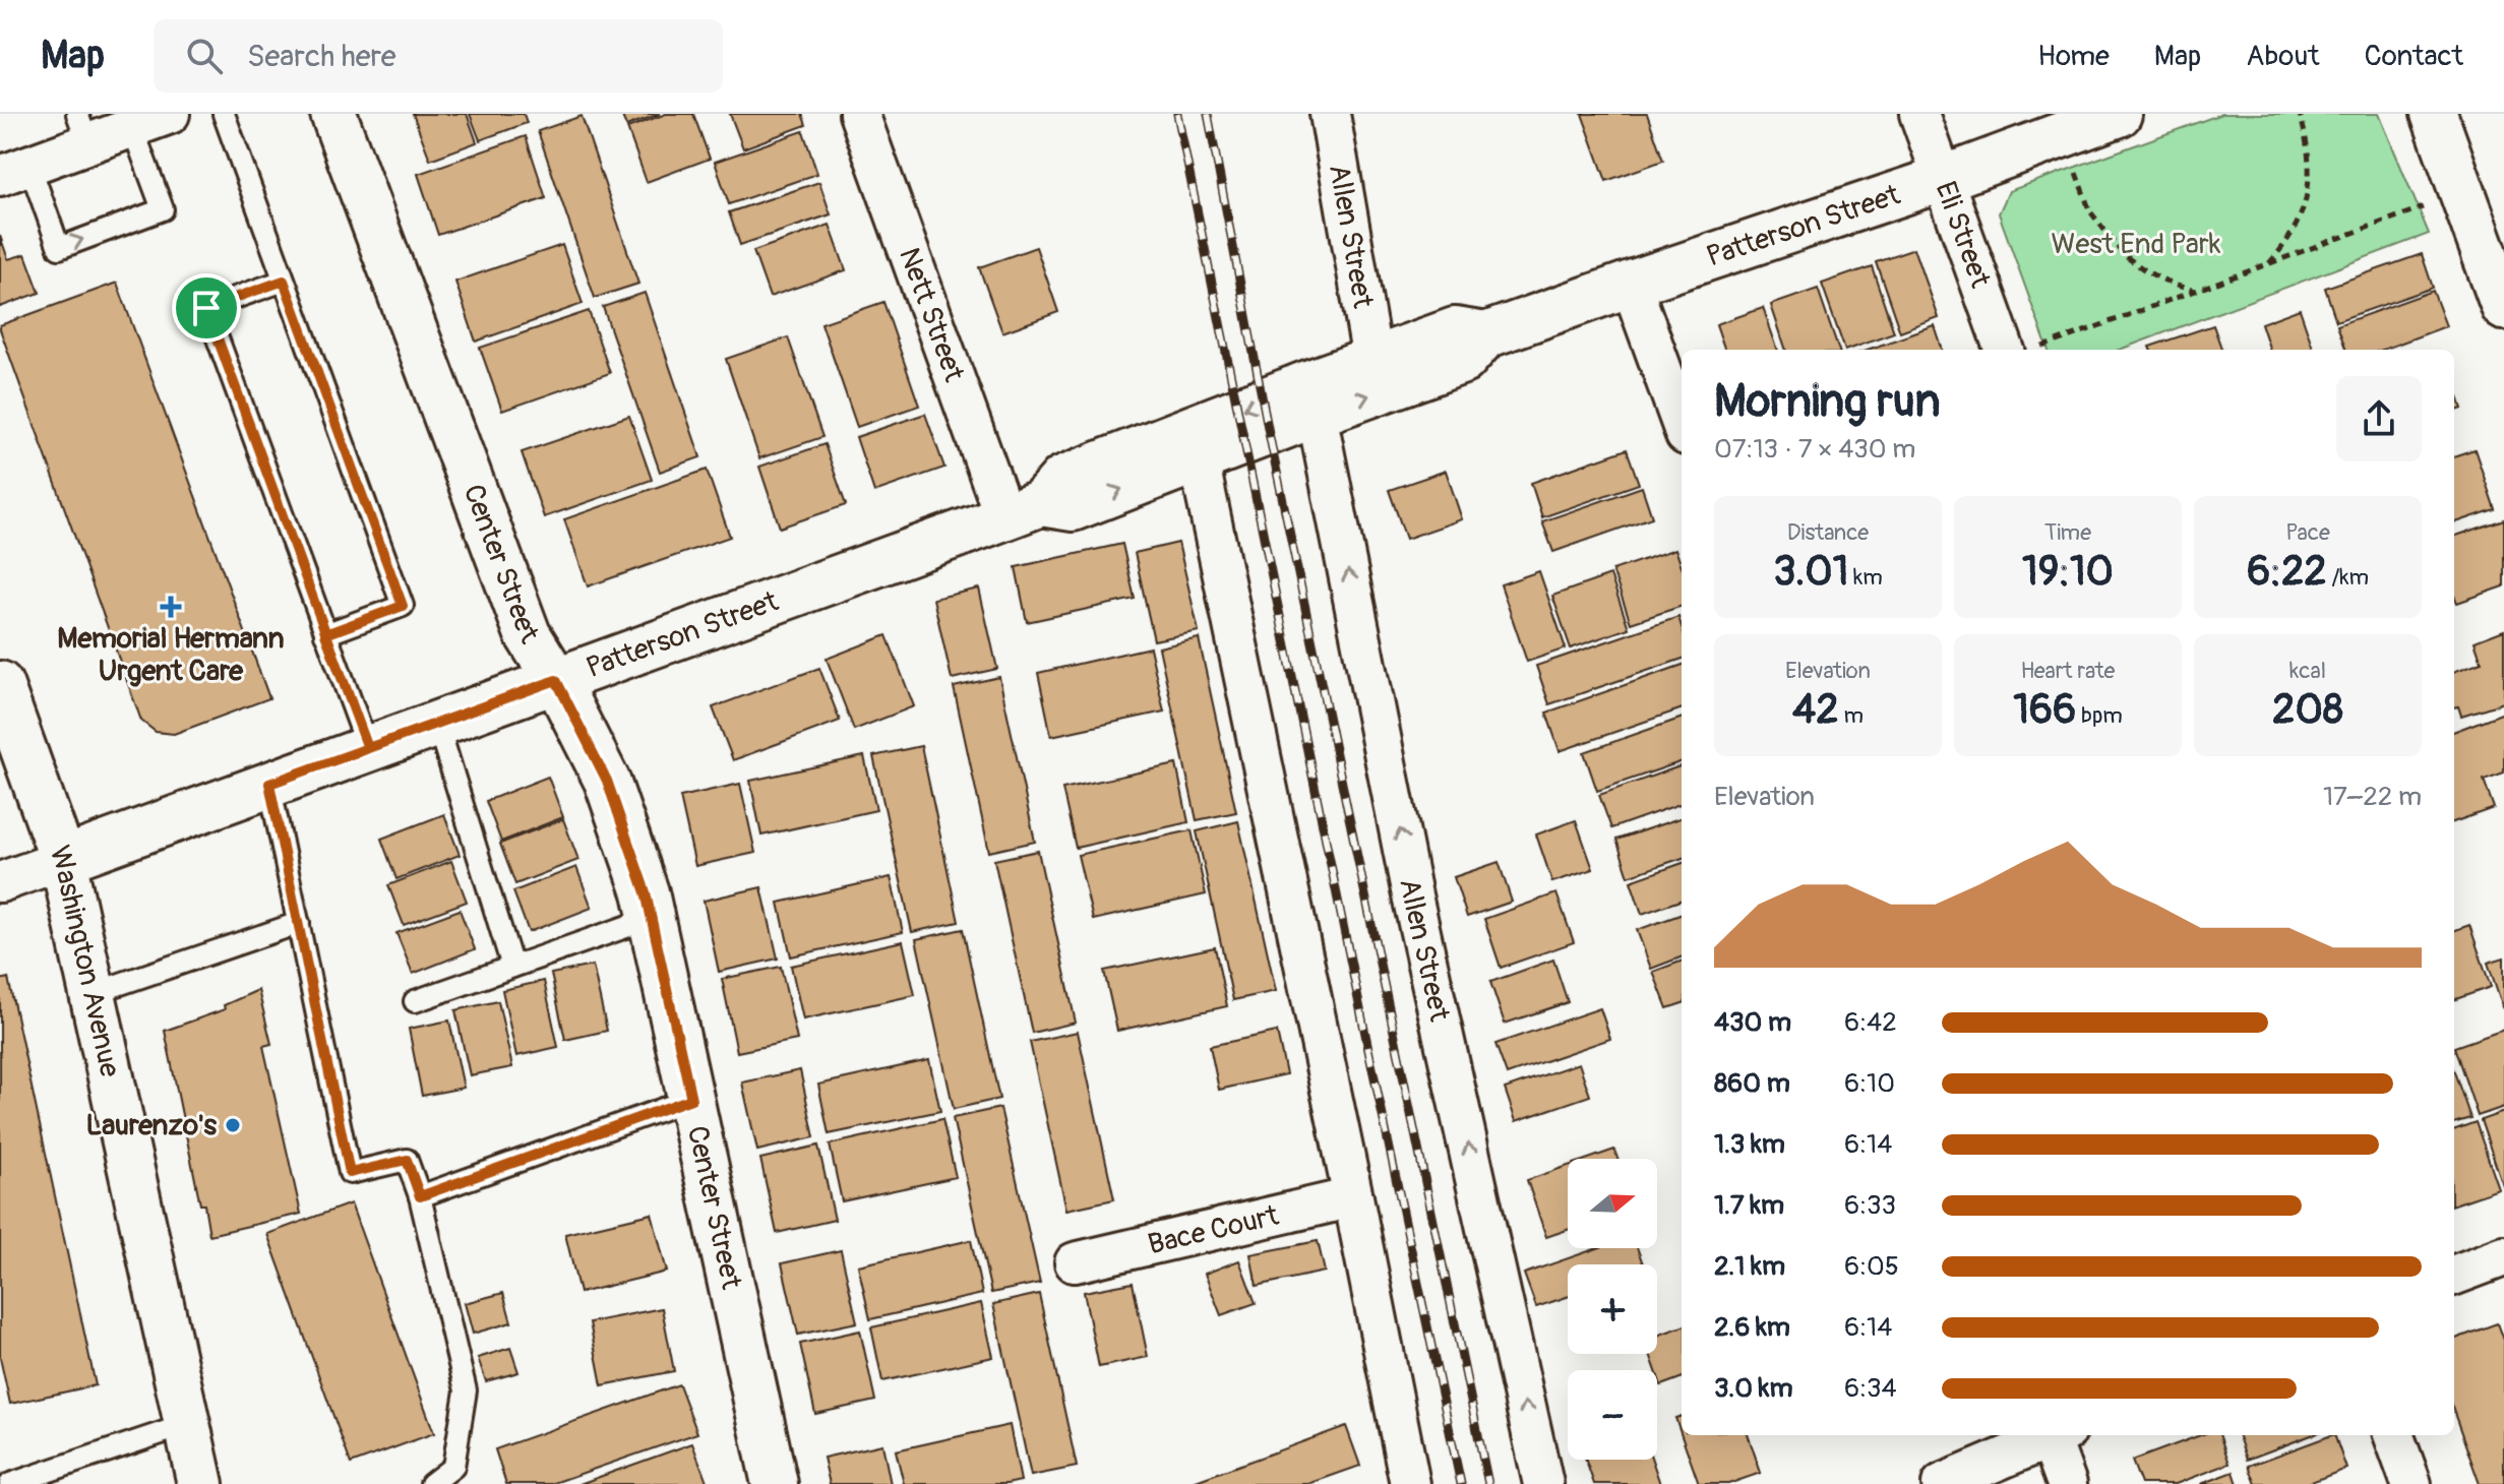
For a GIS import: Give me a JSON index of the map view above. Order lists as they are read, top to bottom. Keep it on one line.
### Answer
{"streets":{"street":["Patterson Street","Eli Street","Allen Street","Nett Street","Center Street","Washington Avenue","Bace Court"]},"crossings":[["Patterson Street","Eli Street"],["Patterson Street","Allen Street"],["Patterson Street","Nett Street"],["Patterson Street","Center Street"],["Patterson Street","Washington Avenue"]],"parks":["West End Park"],"places":{"health":["Memorial Hermann Urgent Care"],"other":["Laurenzo's"]},"north":"right","page":{"header":"Map","search":"Search here","nav":["Home","Map","About","Contact"],"heading":["Morning run","07:13 · 7 × 430 m"],"stats":[["Distance","3.01 km"],["Time","19:10"],["Pace","6:22 /km"],["Elevation","42 m"],["Heart rate","166 bpm"],["kcal","208"]],"chart":["Elevation","17–22 m"],"list":[{"name":"430 m","note":"6:42"},{"name":"860 m","note":"6:10"},{"name":"1.3 km","note":"6:14"},{"name":"1.7 km","note":"6:33"},{"name":"2.1 km","note":"6:05"},{"name":"2.6 km","note":"6:14"},{"name":"3.0 km","note":"6:34"}],"map_buttons":["+","−"]}}
